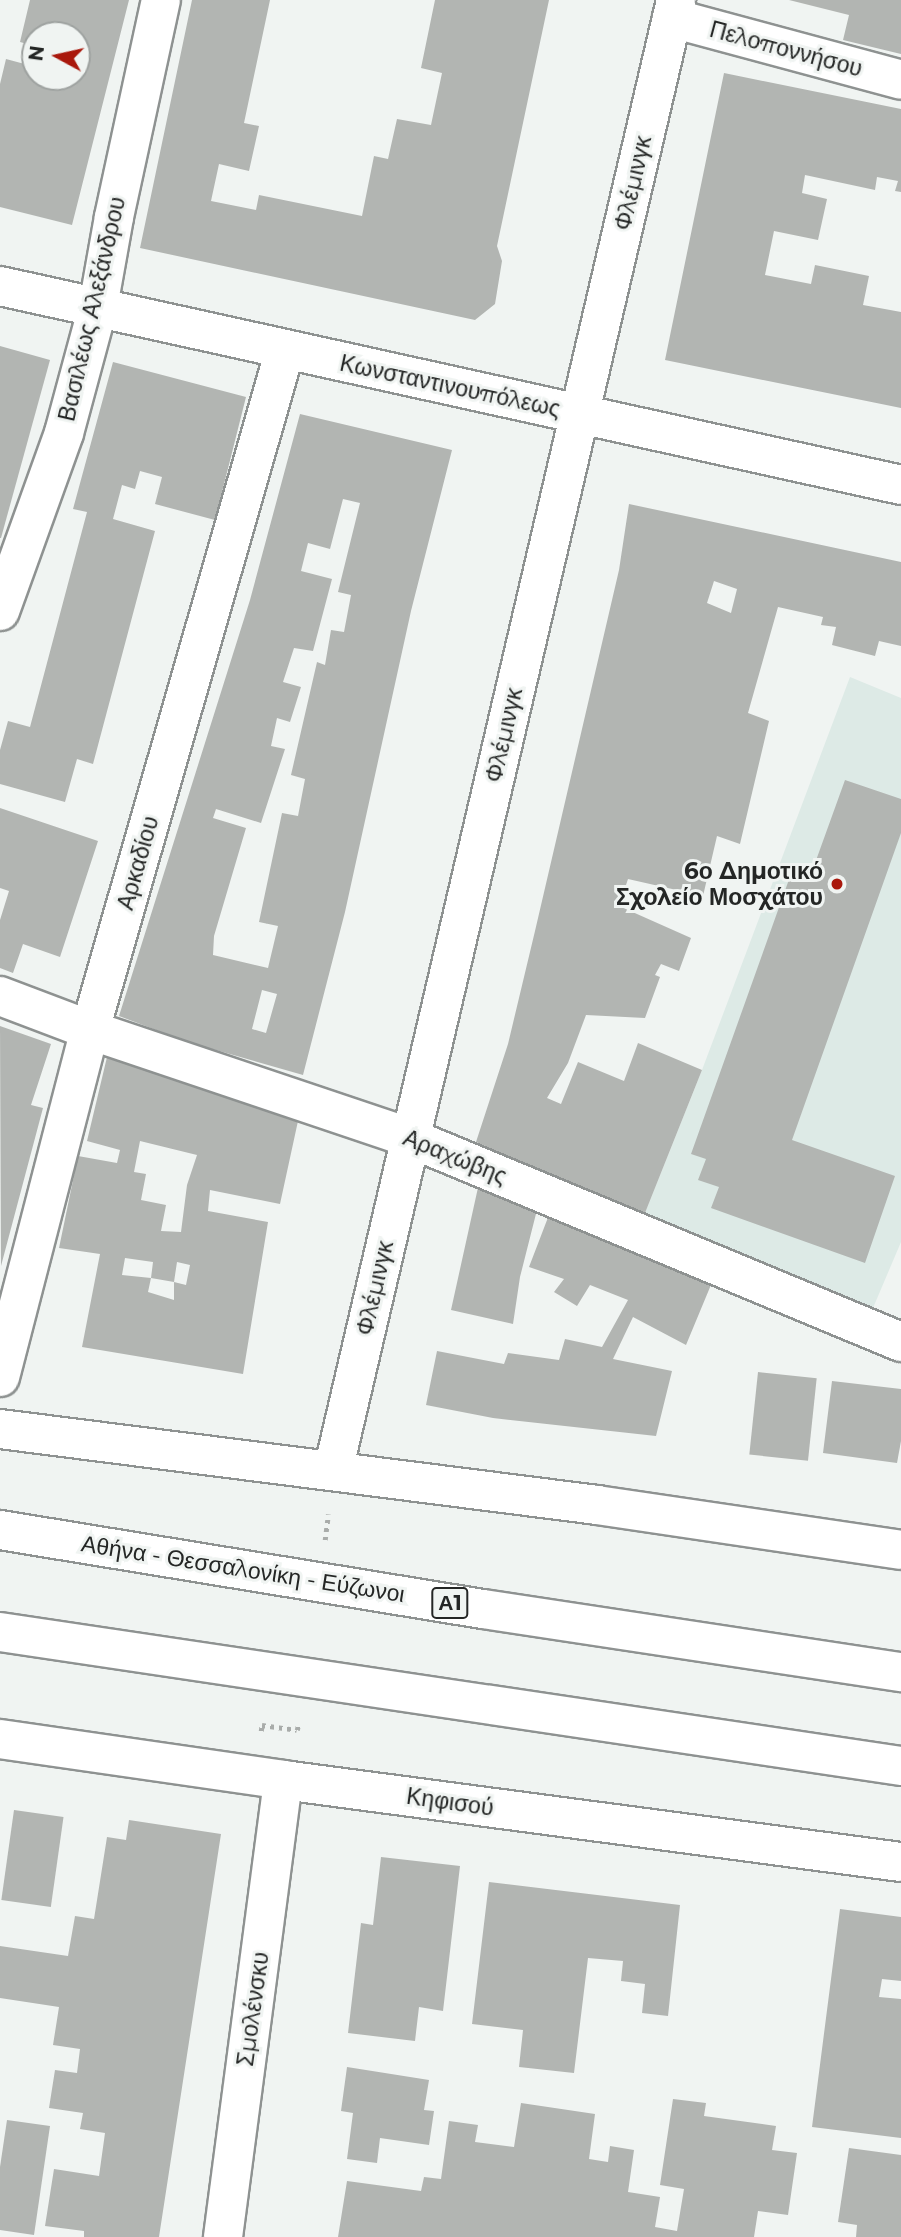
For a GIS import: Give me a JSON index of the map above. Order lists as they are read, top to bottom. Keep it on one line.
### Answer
{"streets":{"main road":["Πελοποννήσου","Φλέμινγκ","Βασιλέως Αλεξάνδρου","Κωνσταντινουπόλεως","Αρκαδίου","Αραχώβης","Αθήνα - Θεσσαλονίκη - Εύζωνοι","Α1","Κηφισού","Σμολένσκυ"]},"crossings":[["Πελοποννήσου","Φλέμινγκ"],["Φλέμινγκ","Κωνσταντινουπόλεως"],["Φλέμινγκ","Αραχώβης"],["Βασιλέως Αλεξάνδρου","Κωνσταντινουπόλεως"],["Κωνσταντινουπόλεως","Αρκαδίου"],["Αρκαδίου","Αραχώβης"],["Κηφισού","Σμολένσκυ"]],"places":["6ο Δημοτικό Σχολείο Μοσχάτου"],"north":"left"}
